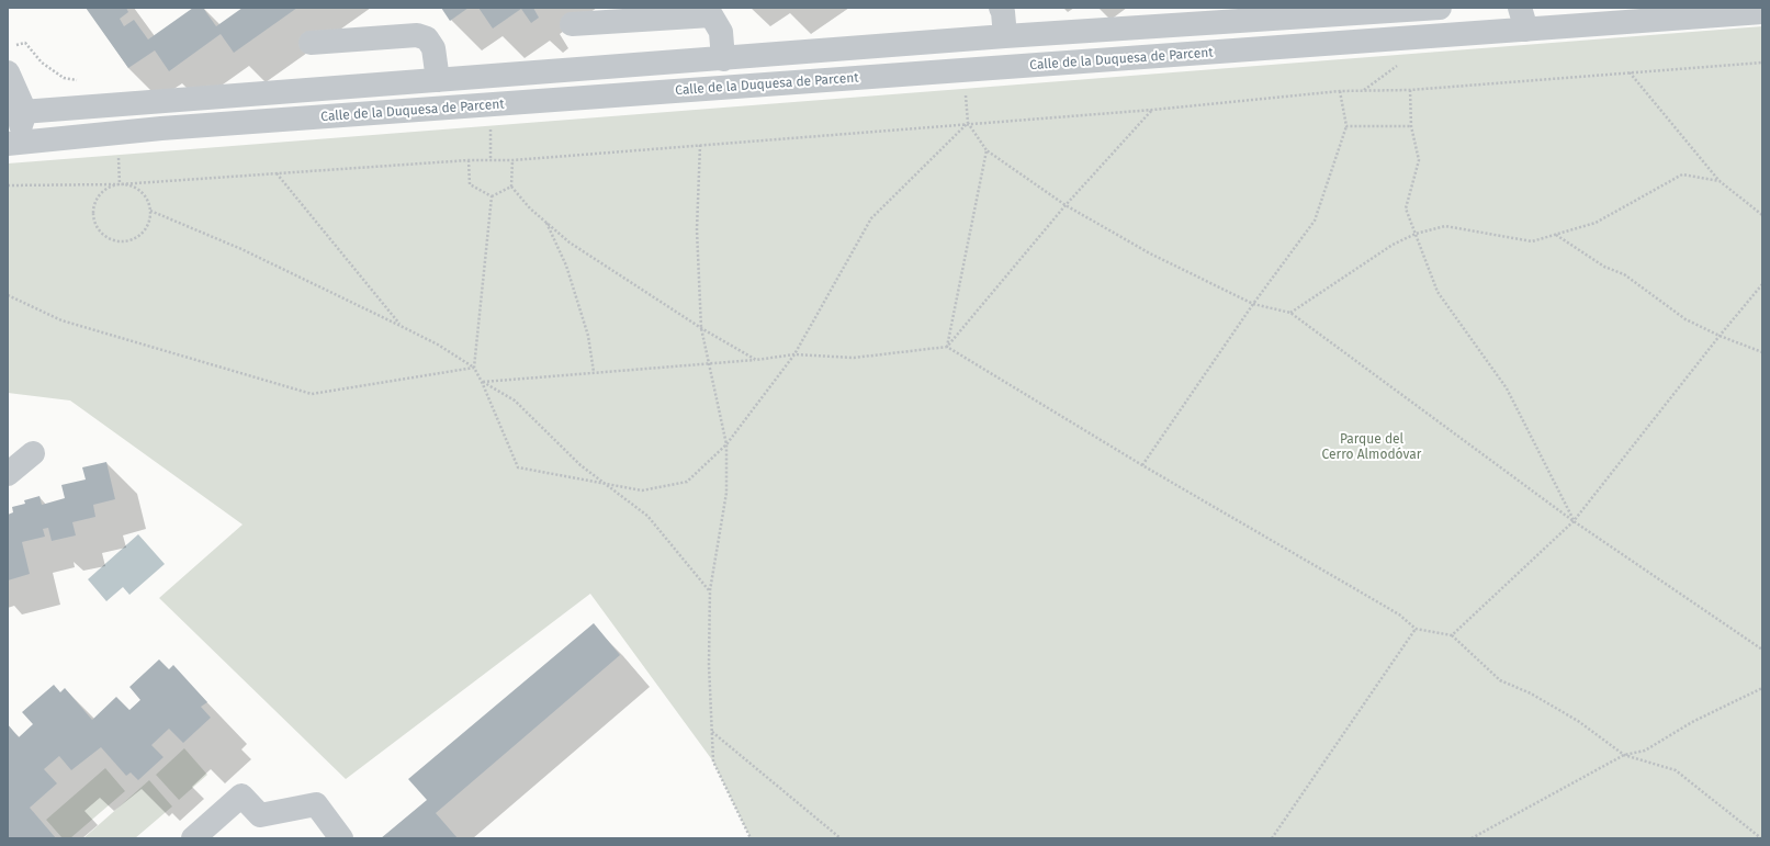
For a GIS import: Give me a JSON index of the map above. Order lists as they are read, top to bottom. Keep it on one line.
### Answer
{"streets":{"street":["Calle de la Duquesa de Parcent"]},"parks":["Parque del Cerro Almodóvar"]}
